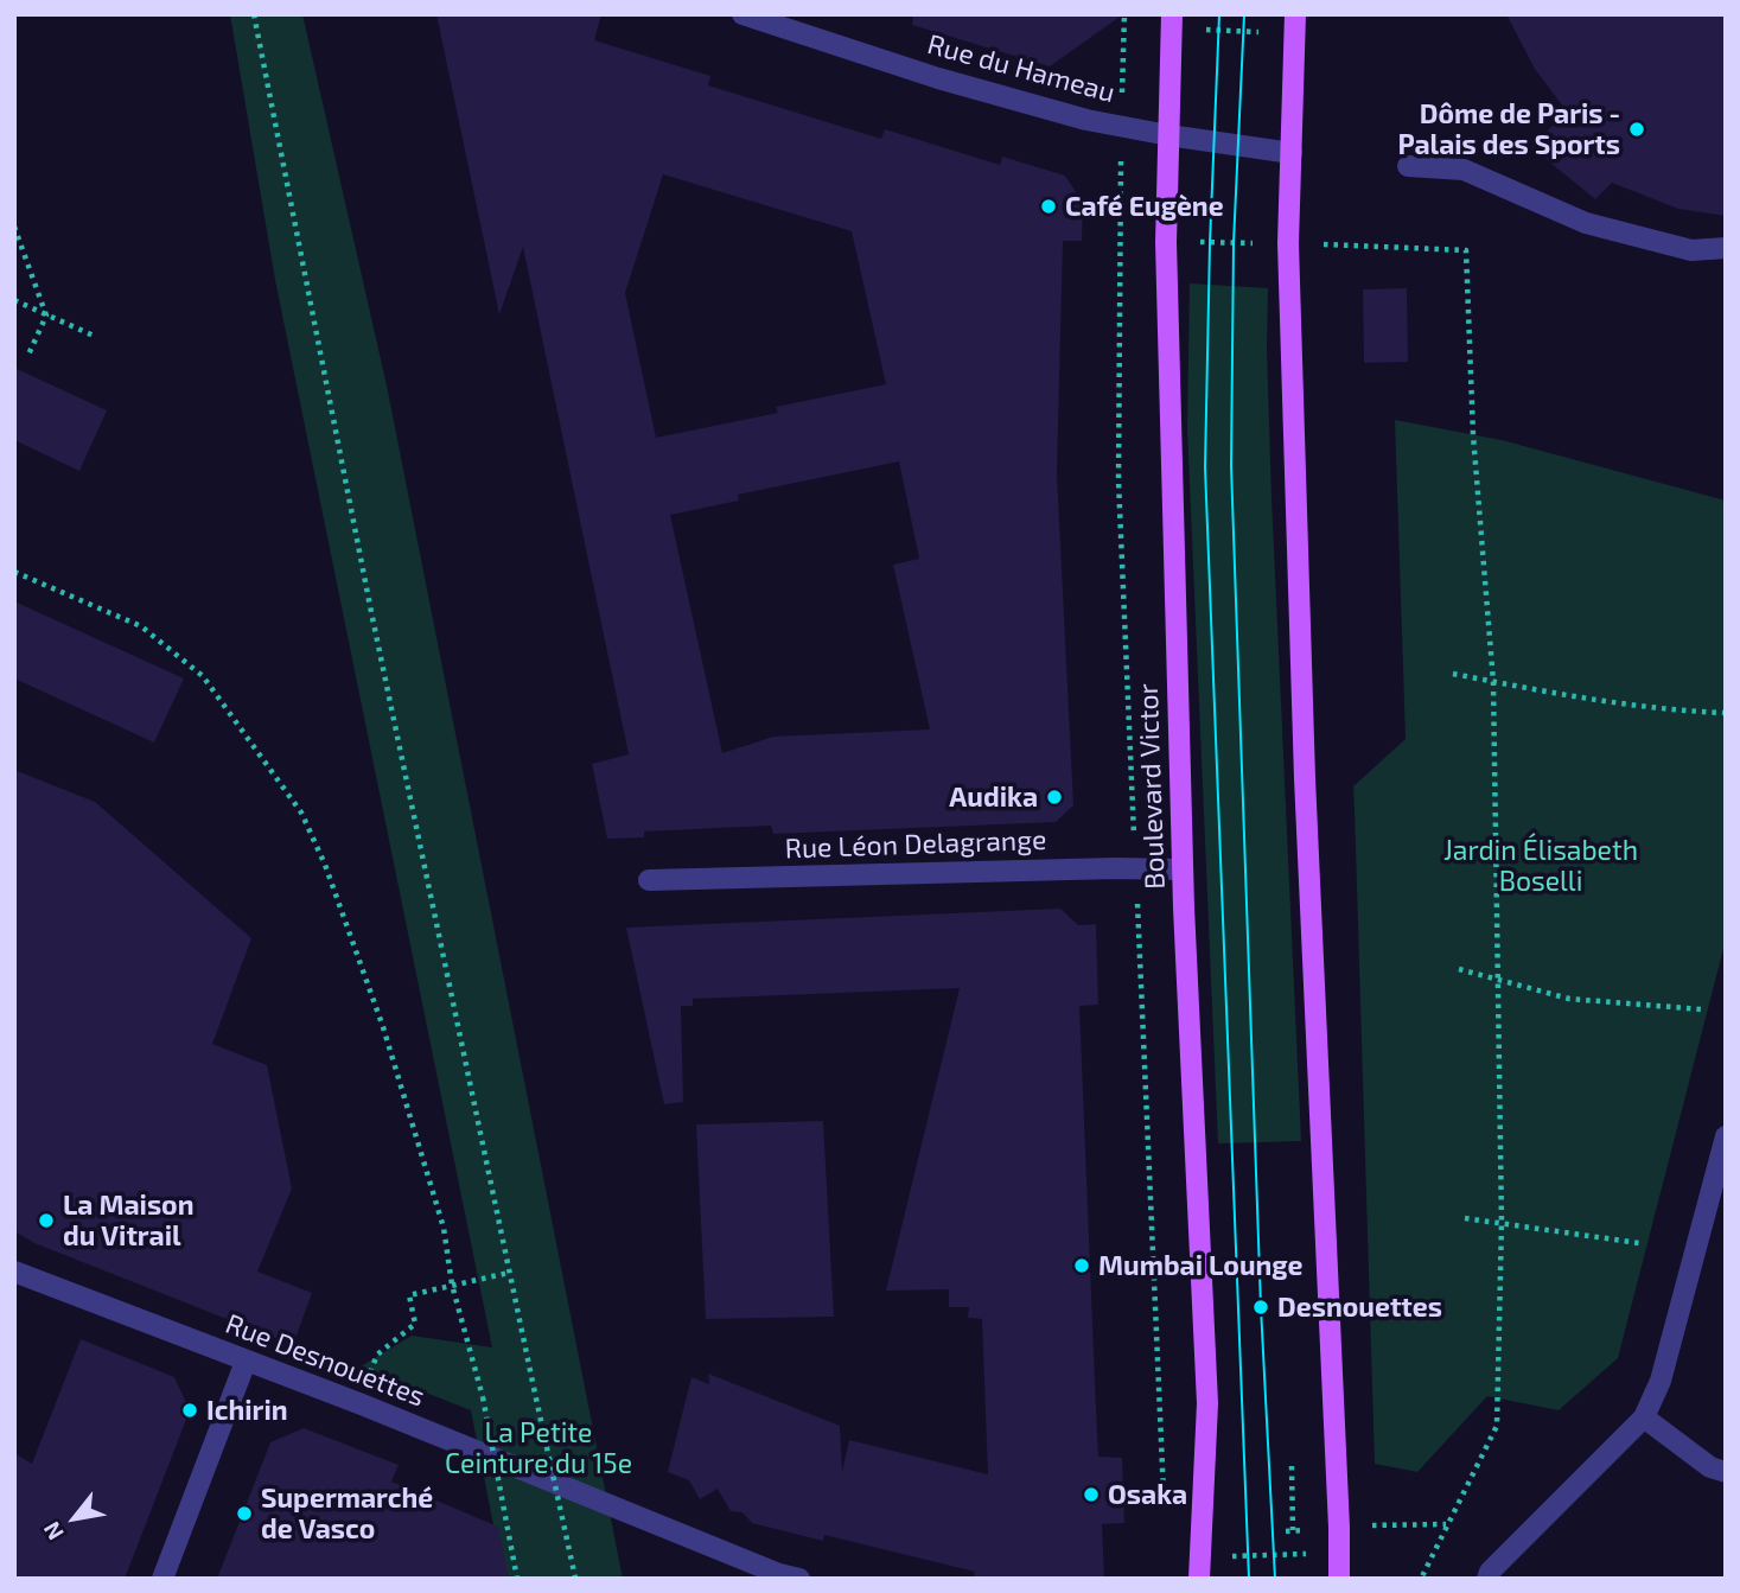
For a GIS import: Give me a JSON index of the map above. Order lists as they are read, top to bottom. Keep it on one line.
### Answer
{"streets":{"main road":["Boulevard Victor"],"street":["Rue du Hameau","Rue Léon Delagrange","Rue Desnouettes"]},"crossings":[["Rue du Hameau","Boulevard Victor"],["Boulevard Victor","Rue Léon Delagrange"]],"parks":["Jardin Élisabeth Boselli","La Petite Ceinture du 15e"],"places":["Dôme de Paris - Palais des Sports","Café Eugène","Audika","La Maison du Vitrail","Mumbai Lounge","Desnouettes","Ichirin","Osaka","Supermarché de Vasco"],"north":"bottom left"}
